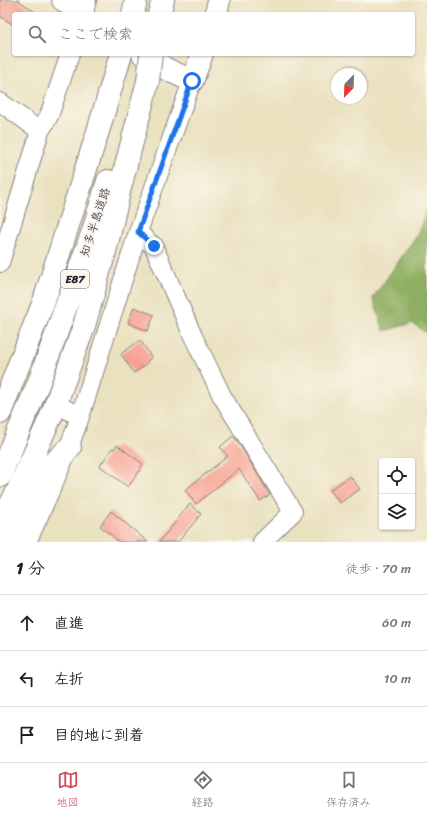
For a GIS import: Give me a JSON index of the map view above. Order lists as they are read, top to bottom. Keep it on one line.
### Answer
{"streets":{"main road":["知多半島道路","E87"]},"north":"bottom left","page":{"search":"ここで検索","heading":["1 分","徒歩 · 70 m"],"list":[["直進","60 m"],["左折","10 m"],"目的地に到着"],"nav":["地図","経路","保存済み"]}}
